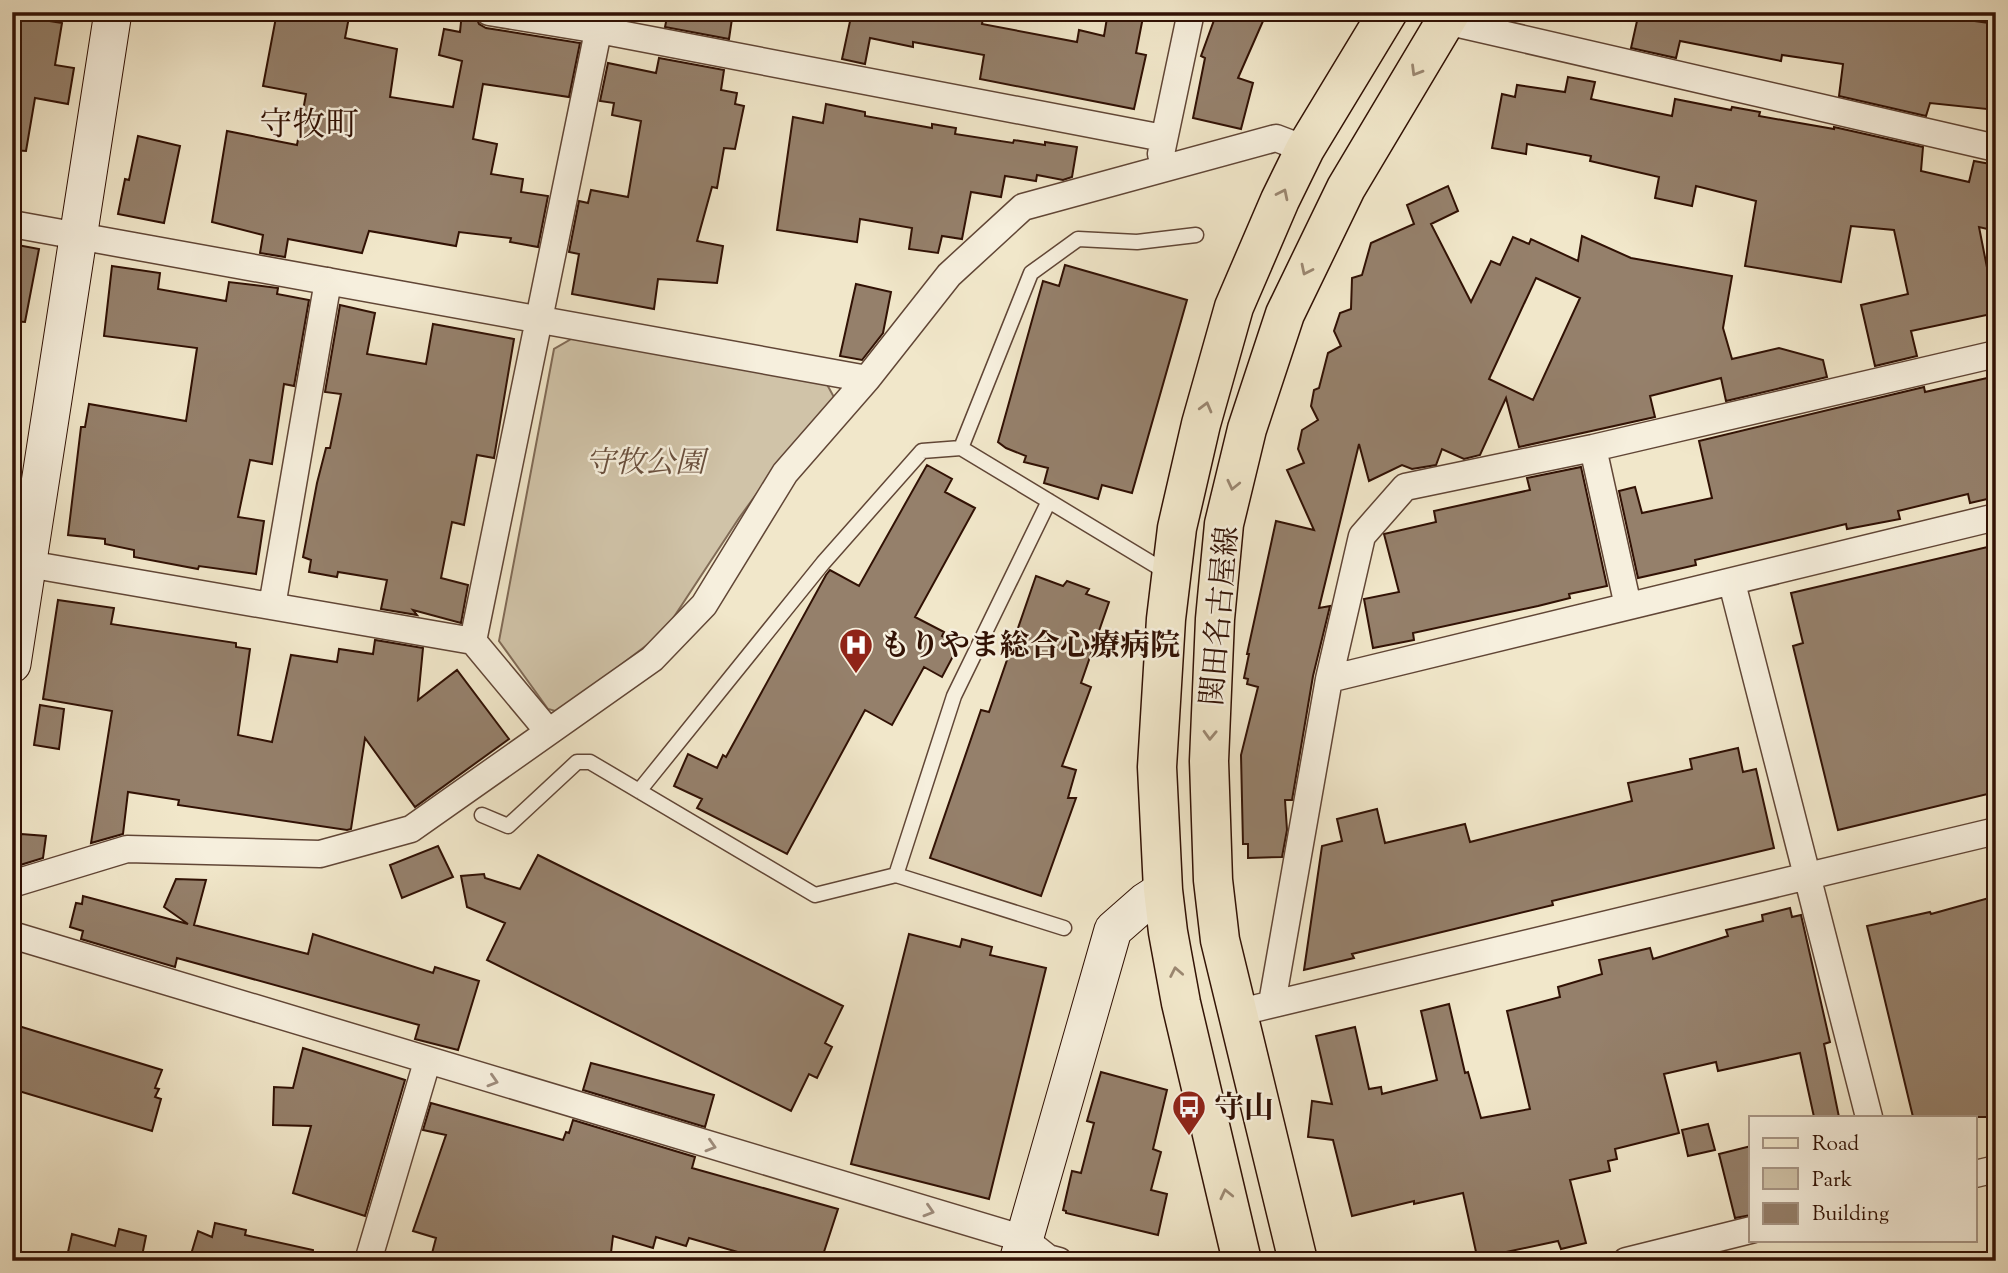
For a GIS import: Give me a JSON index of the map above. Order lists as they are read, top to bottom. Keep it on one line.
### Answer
{"streets":{"main road":["関田名古屋線"]},"districts":["守牧町"],"parks":["守牧公園"],"places":{"hospital":["もりやま総合心療病院"],"bus stop":["守山"]},"legend":["Road","Park","Building"]}
